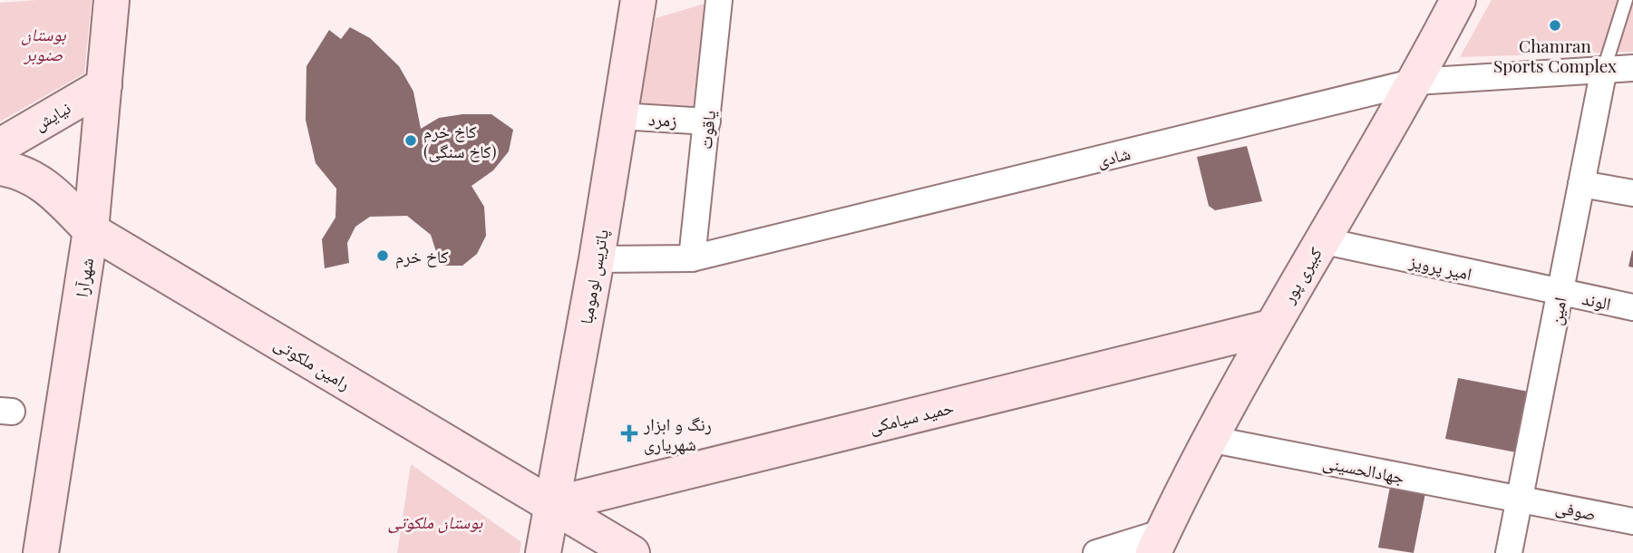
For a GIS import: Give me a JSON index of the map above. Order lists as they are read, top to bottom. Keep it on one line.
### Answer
{"streets":{"street":["نیایش","زمرد","یاقوت","شادی","امیر پرویز","کبیری پور","پاتریس لومومبا","شهرآرا","الوند","امین","رامین ملکوتی","حمید سیامکی","جهادالحسینی","صوفی"]},"crossings":[["نیایش","شهرآرا"],["زمرد","یاقوت"],["زمرد","پاتریس لومومبا"],["یاقوت","شادی"],["شادی","کبیری پور"],["شادی","پاتریس لومومبا"],["شادی","امین"],["امیر پرویز","کبیری پور"],["امیر پرویز","الوند"],["امیر پرویز","امین"],["کبیری پور","حمید سیامکی"],["کبیری پور","جهادالحسینی"],["پاتریس لومومبا","رامین ملکوتی"],["پاتریس لومومبا","حمید سیامکی"],["شهرآرا","رامین ملکوتی"],["الوند","امین"],["امین","جهادالحسینی"],["امین","صوفی"],["رامین ملکوتی","حمید سیامکی"],["جهادالحسینی","صوفی"]],"parks":["بوستان صنوبر","بوستان ملکوتی"],"places":{"other":["Chamran Sports Complex","کاخ خرم (کاخ سنگی)","کاخ خرم"],"health":["رنگ و ابزار شهریاری"]}}
